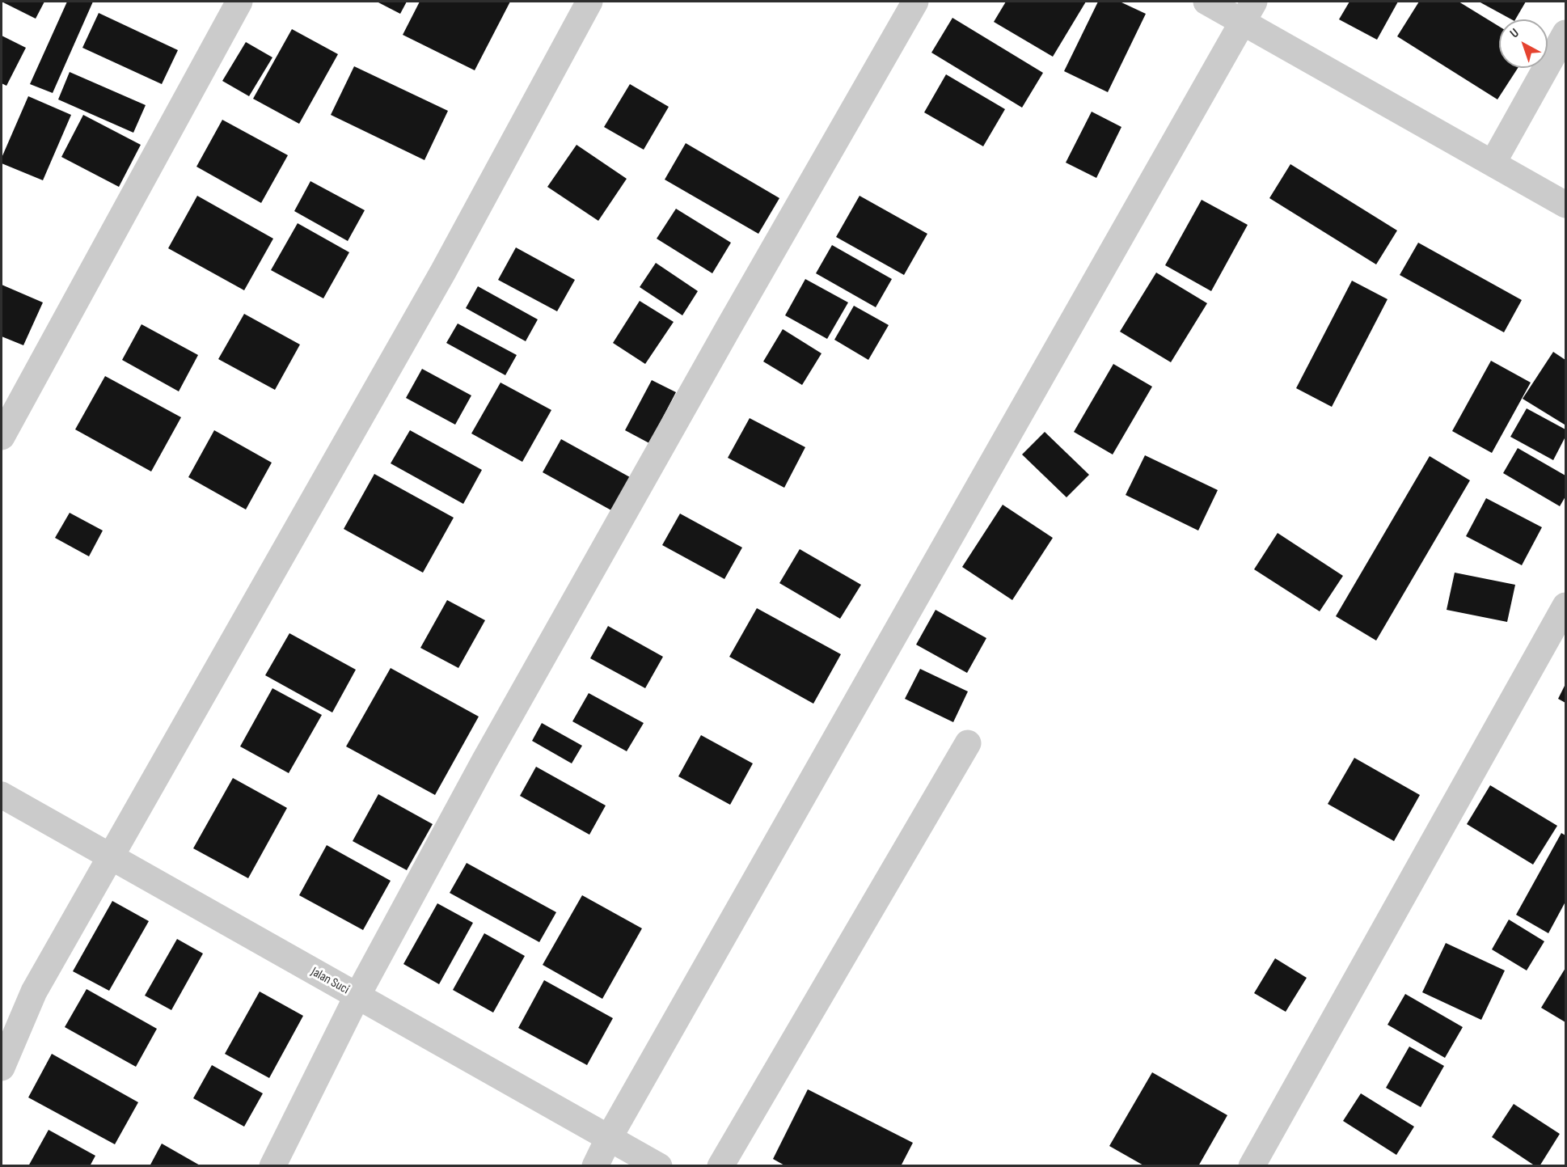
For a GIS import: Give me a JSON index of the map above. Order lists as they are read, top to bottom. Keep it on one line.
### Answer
{"streets":{"street":["Jalan Suci"]},"north":"top left"}
